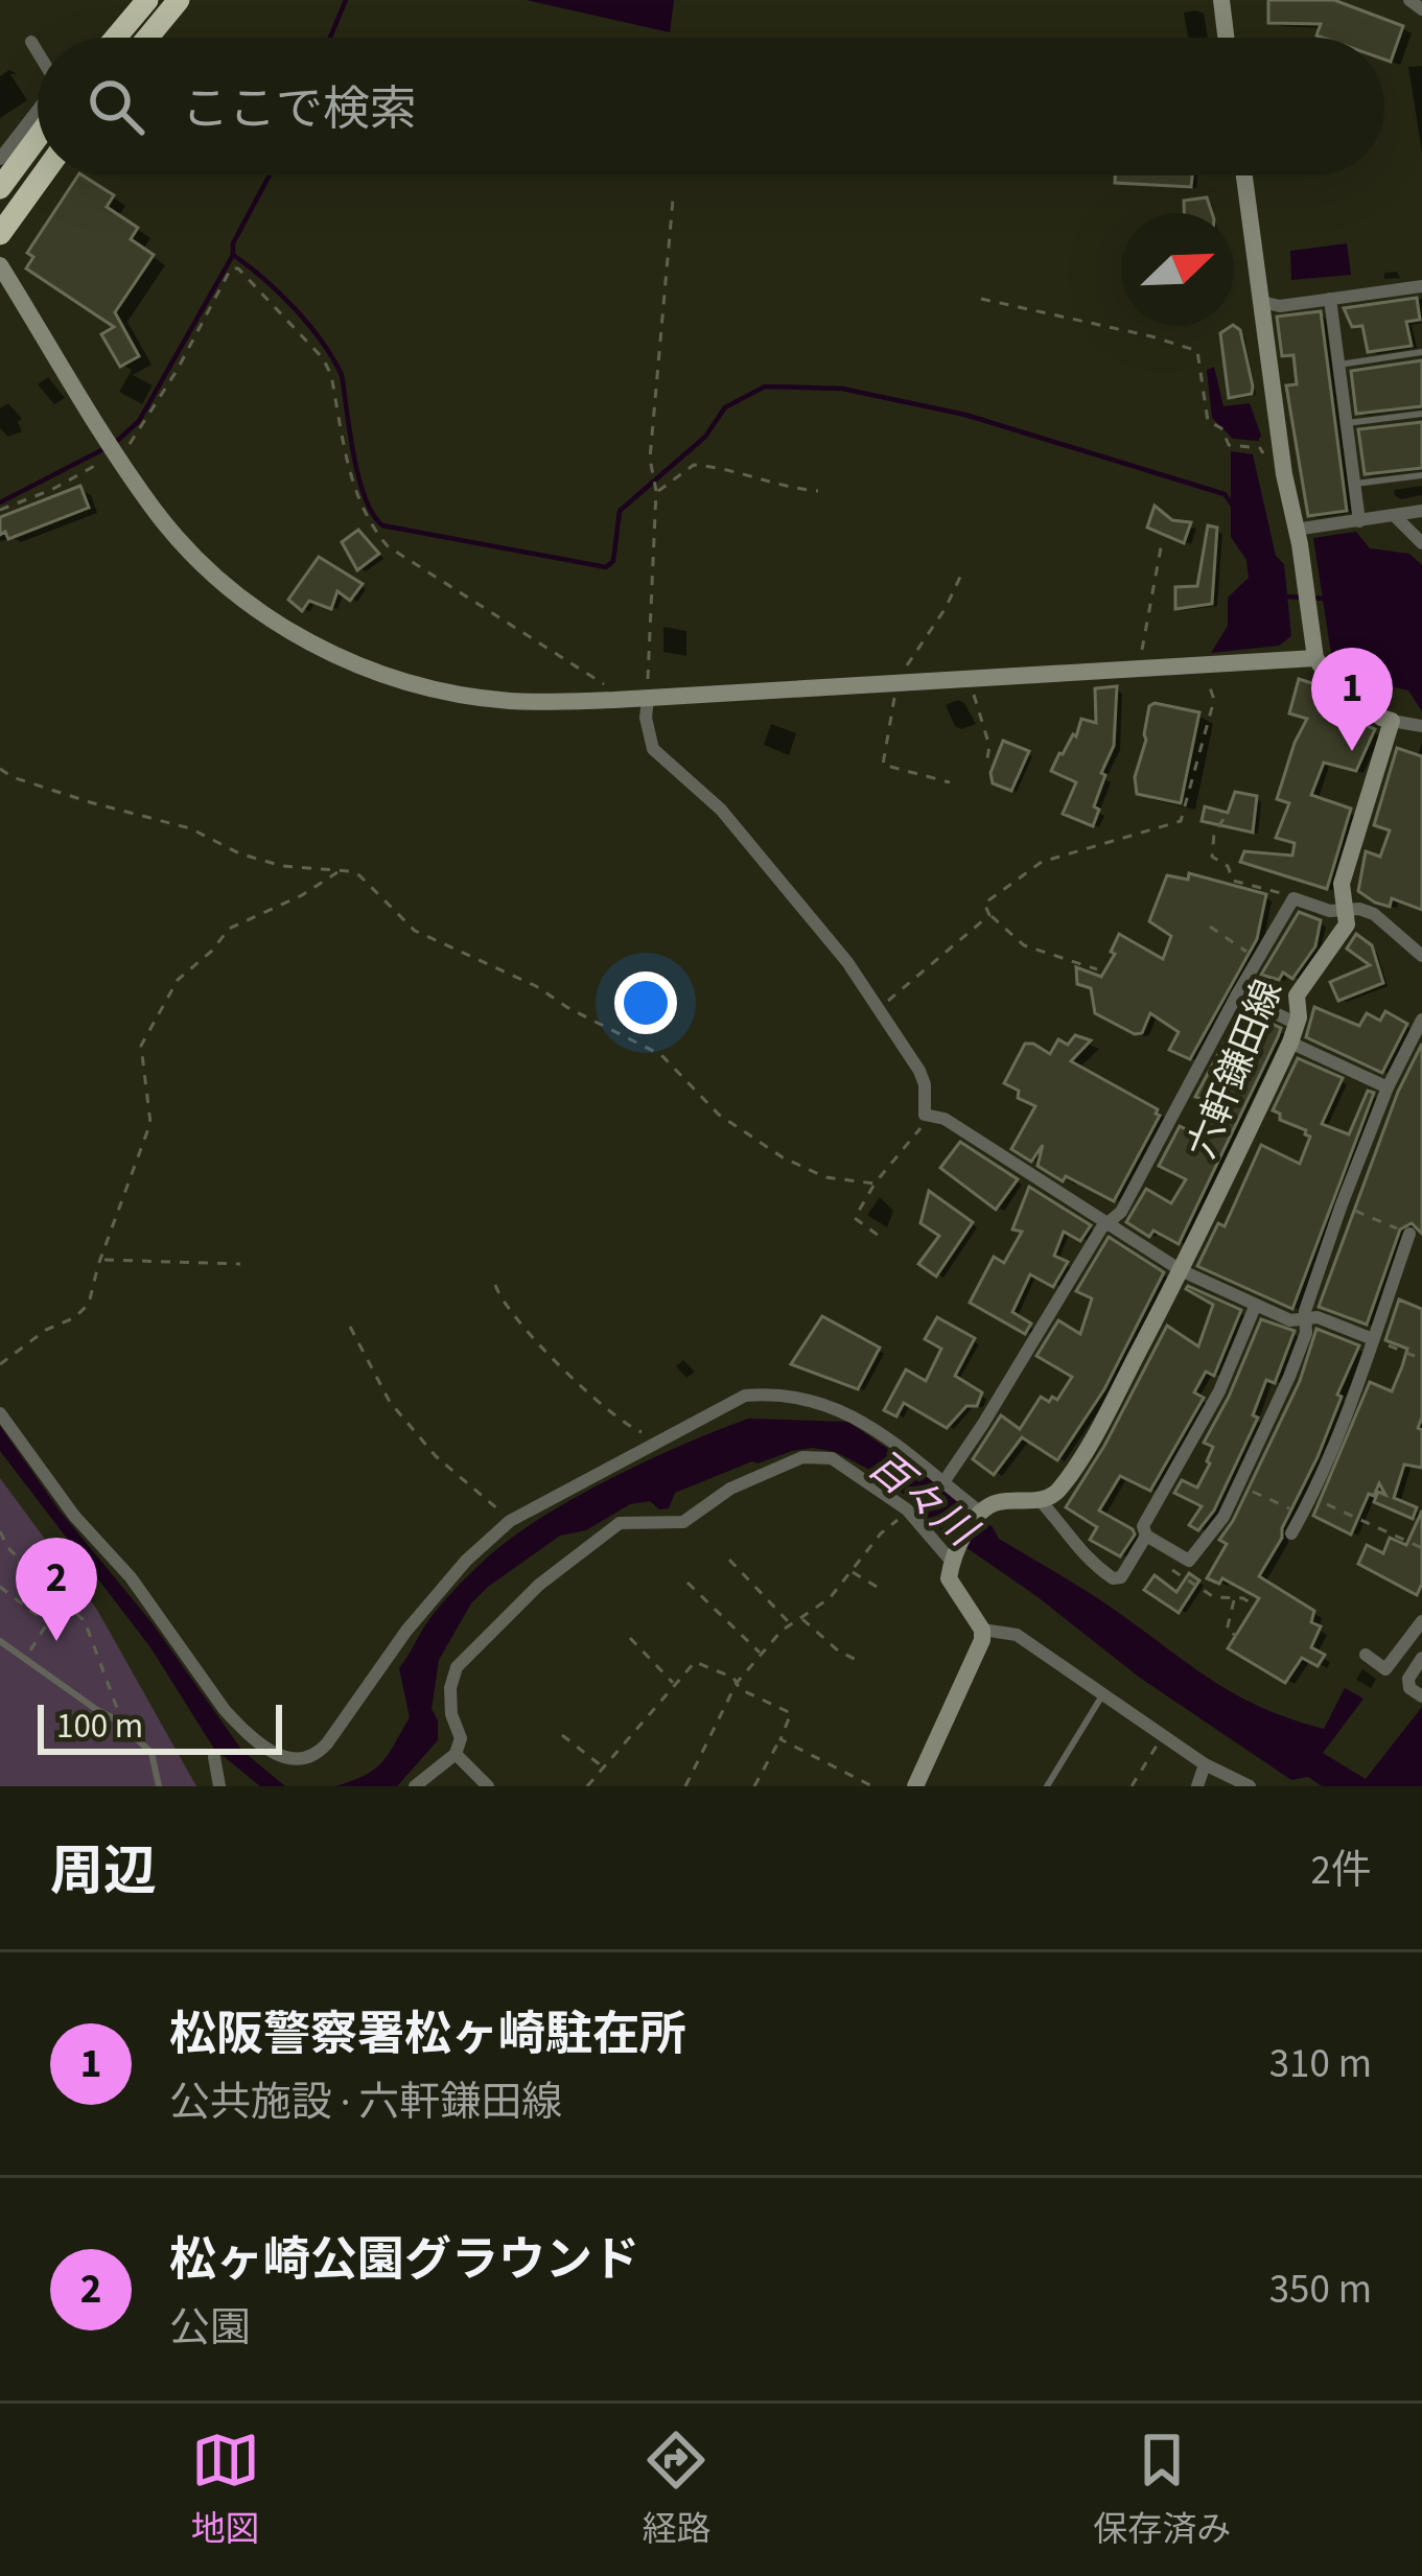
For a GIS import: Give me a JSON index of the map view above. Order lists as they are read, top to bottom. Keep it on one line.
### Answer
{"streets":{"main road":["六軒鎌田線"]},"water":["百々川"],"scale_bar":"100 m","north":"top right","page":{"search":"ここで検索","pins":["1","2"],"scale":"100 m","heading":["周辺","2件"],"list":[{"mark":"1","name":"松阪警察署松ヶ崎駐在所","note":"公共施設 · 六軒鎌田線","value":"310 m"},{"mark":"2","name":"松ヶ崎公園グラウンド","note":"公園","value":"350 m"}],"nav":["地図","経路","保存済み"]}}
